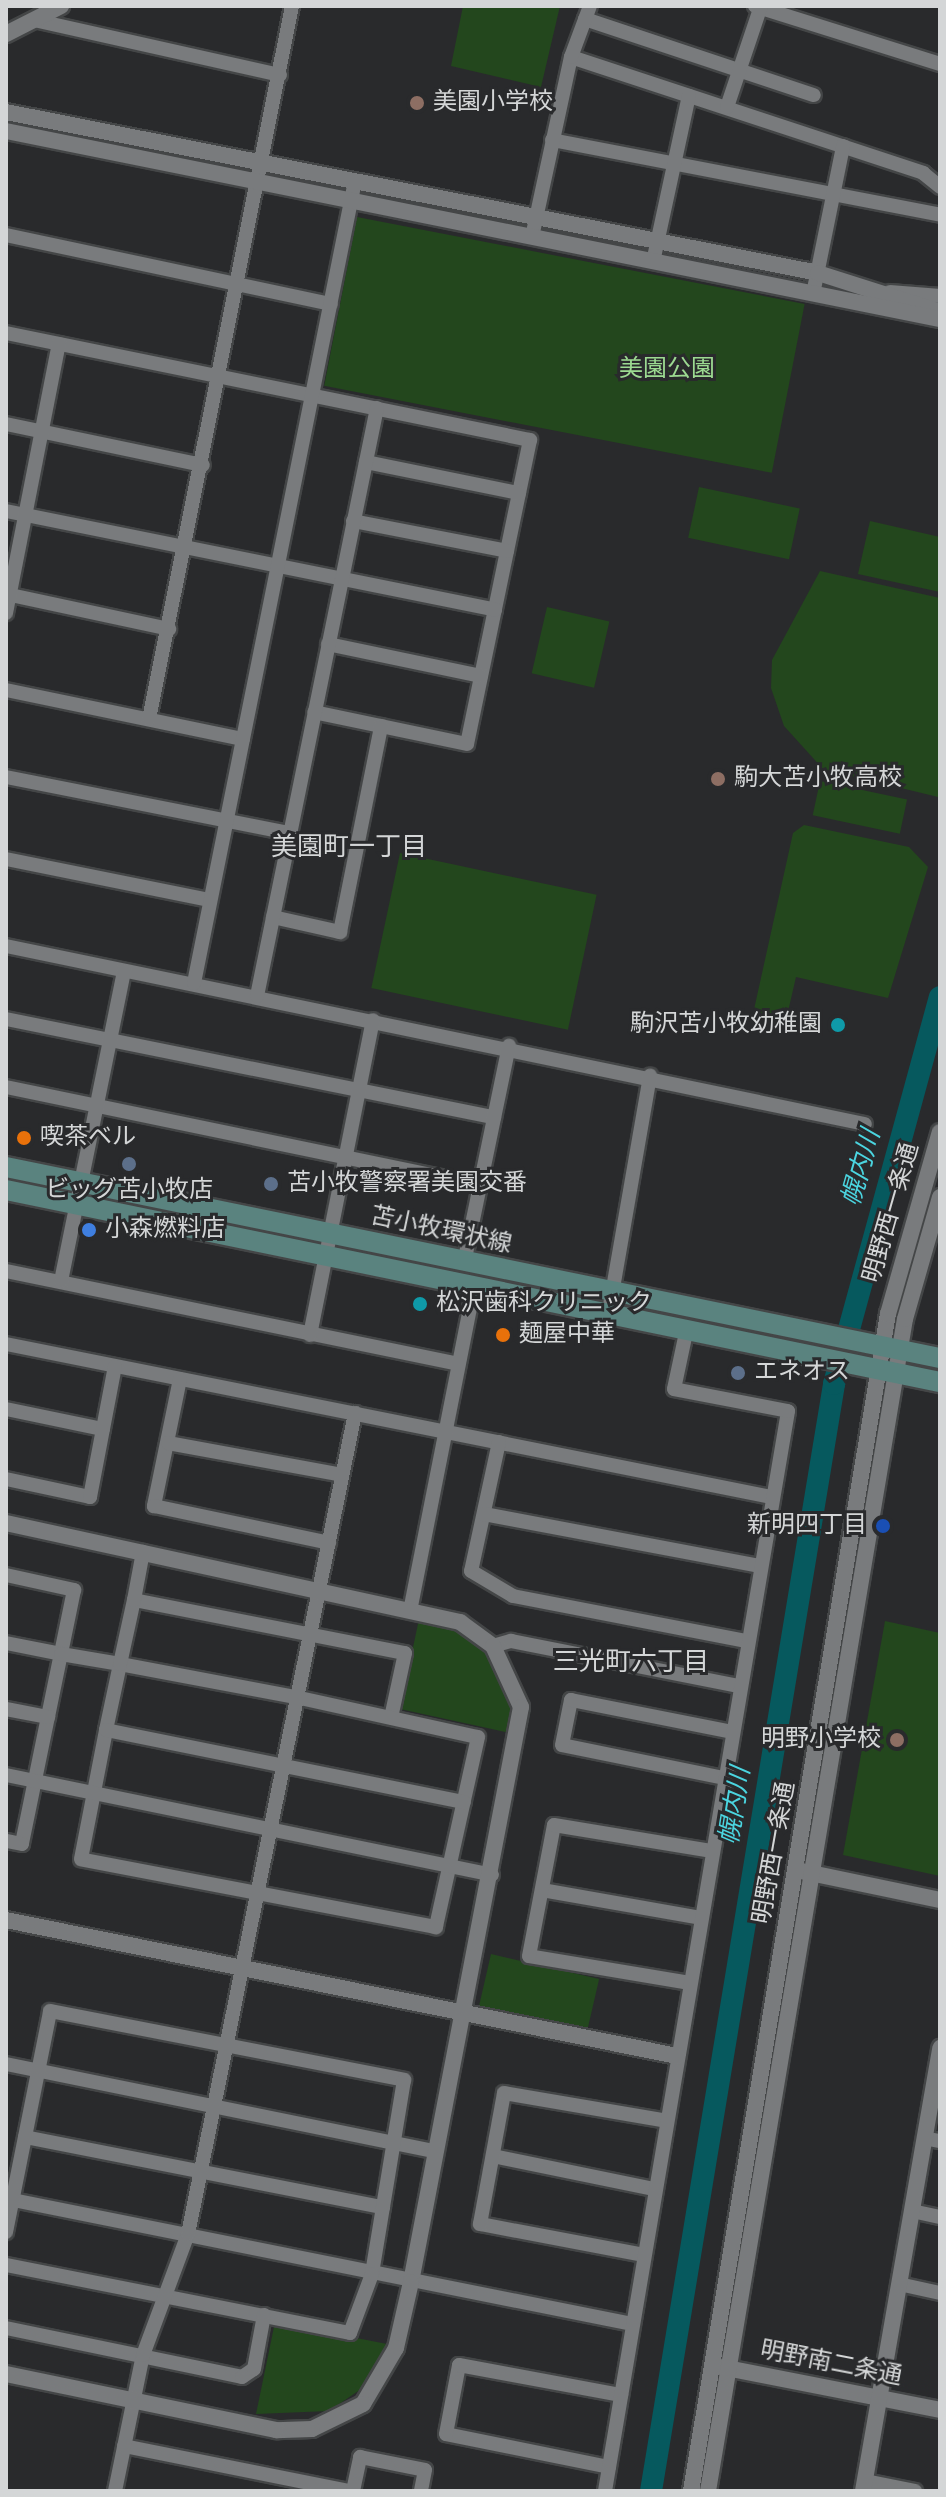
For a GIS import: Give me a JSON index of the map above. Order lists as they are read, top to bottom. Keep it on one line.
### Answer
{"streets":{"main road":["苫小牧環状線"],"street":["明野西一条通","明野南二条通"]},"crossings":[["明野西一条通","苫小牧環状線"],["明野西一条通","明野南二条通"]],"districts":["美園町一丁目","三光町六丁目"],"water":["幌内川"],"parks":["美園公園"],"places":["美園小学校","駒大苫小牧高校","駒沢苫小牧幼稚園","喫茶ベル","ビッグ苫小牧店","苫小牧警察署美園交番","小森燃料店","松沢歯科クリニック","麺屋中華","エネオス","新明四丁目","明野小学校"]}
